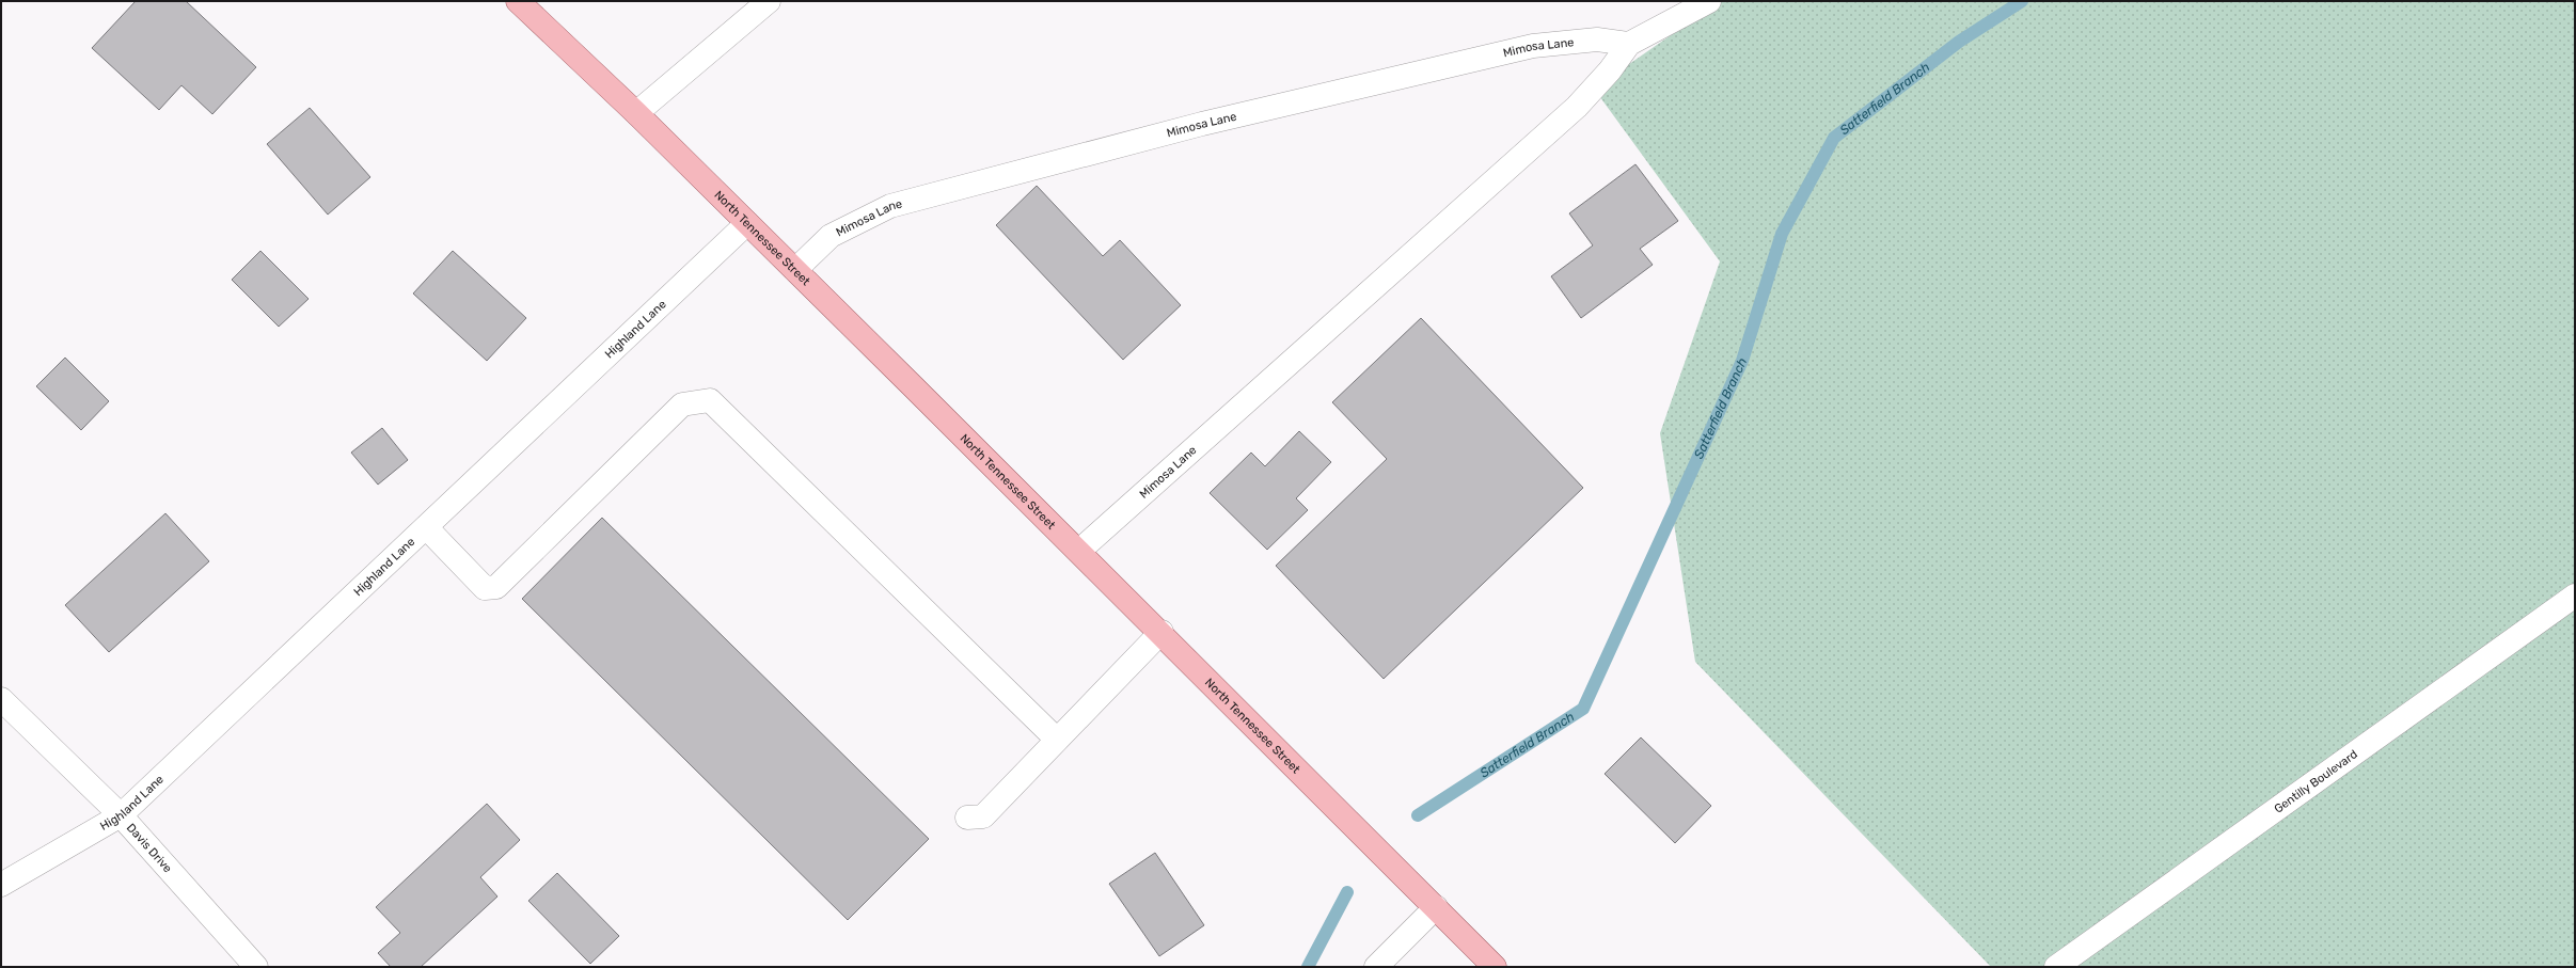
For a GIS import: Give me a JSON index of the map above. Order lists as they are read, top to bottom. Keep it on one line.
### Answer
{"streets":{"main road":["North Tennessee Street"],"street":["Mimosa Lane","Highland Lane","Gentilly Boulevard","Davis Drive"]},"crossings":[["Mimosa Lane","North Tennessee Street"],["North Tennessee Street","Highland Lane"],["Highland Lane","Davis Drive"]],"water":["Satterfield Branch"]}
